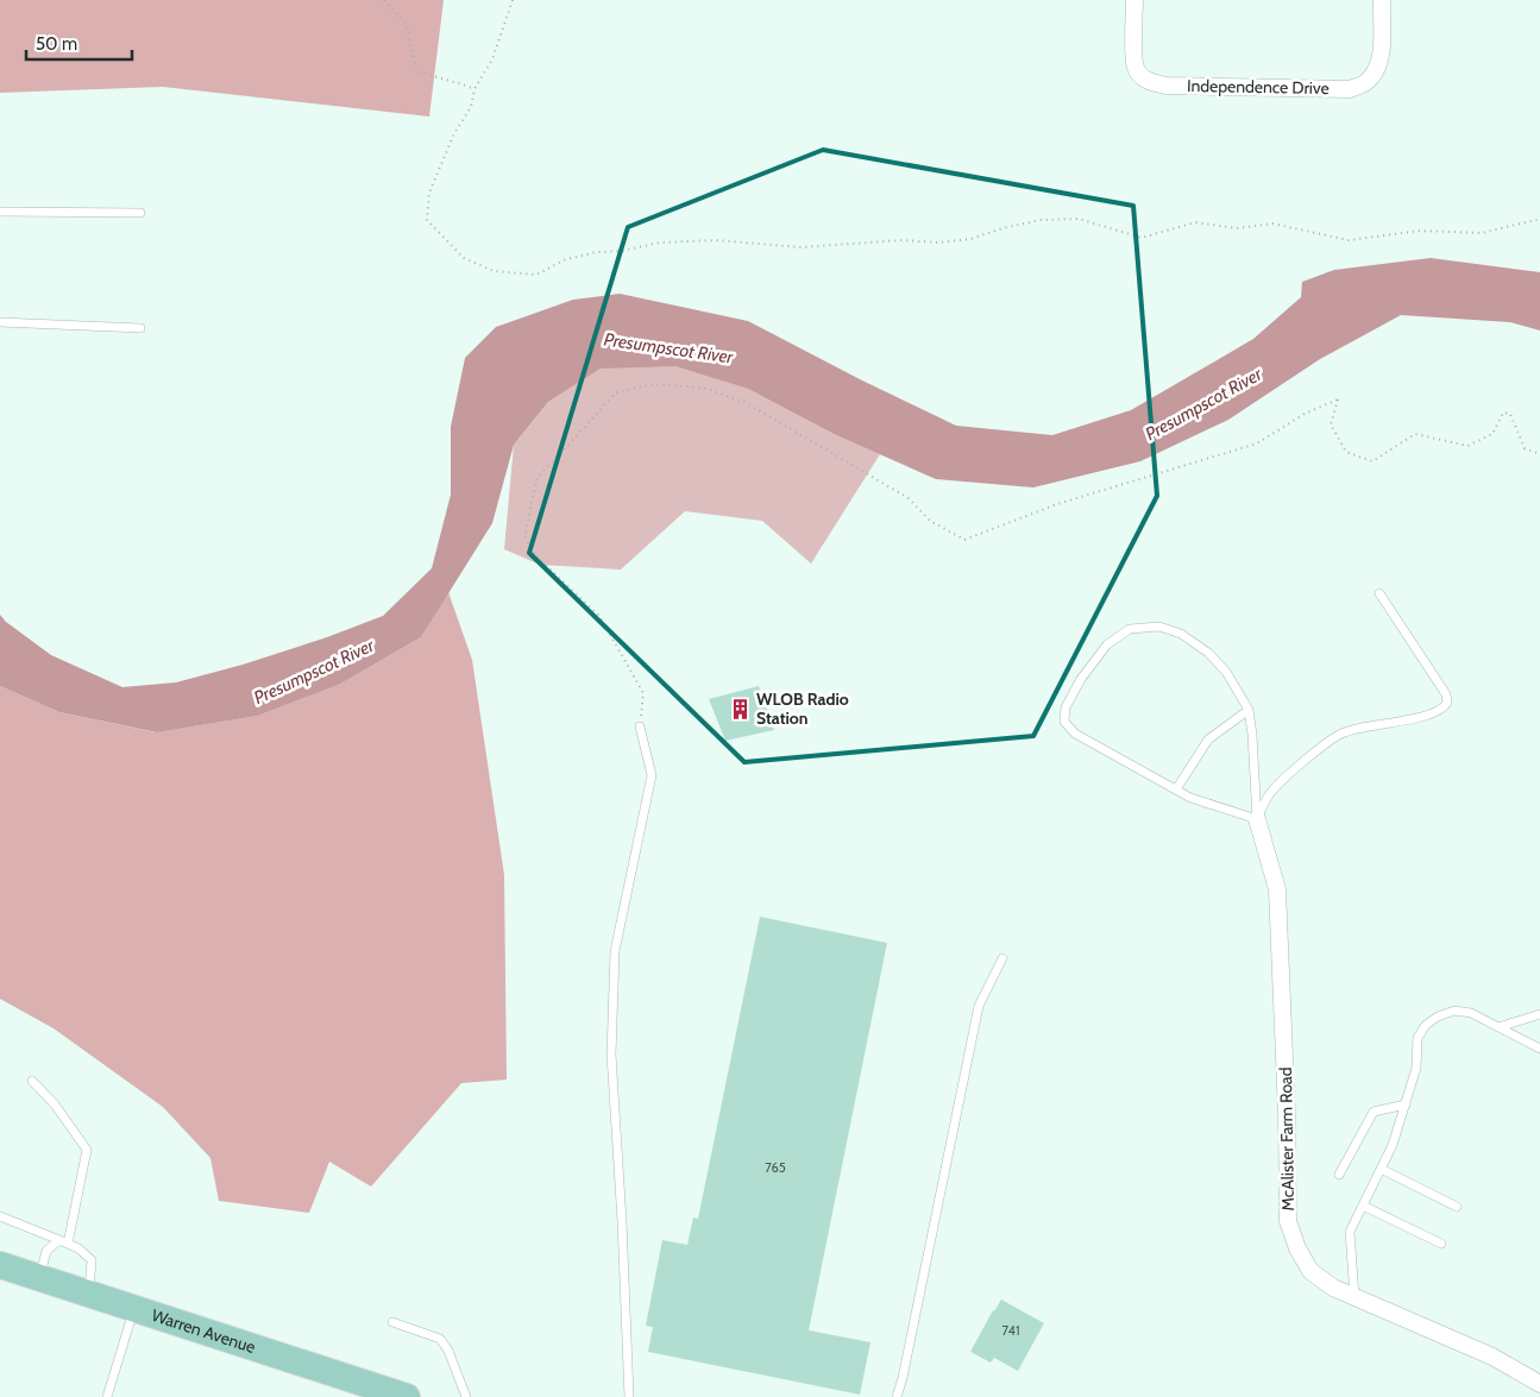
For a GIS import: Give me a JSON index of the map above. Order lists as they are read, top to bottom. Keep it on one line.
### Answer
{"streets":{"main road":["Warren Avenue"],"street":["Independence Drive","McAlister Farm Road"]},"water":["Presumpscot River"],"places":{"building":["WLOB Radio Station"]},"house_numbers":["765","741"],"scale_bar":"50 m"}
